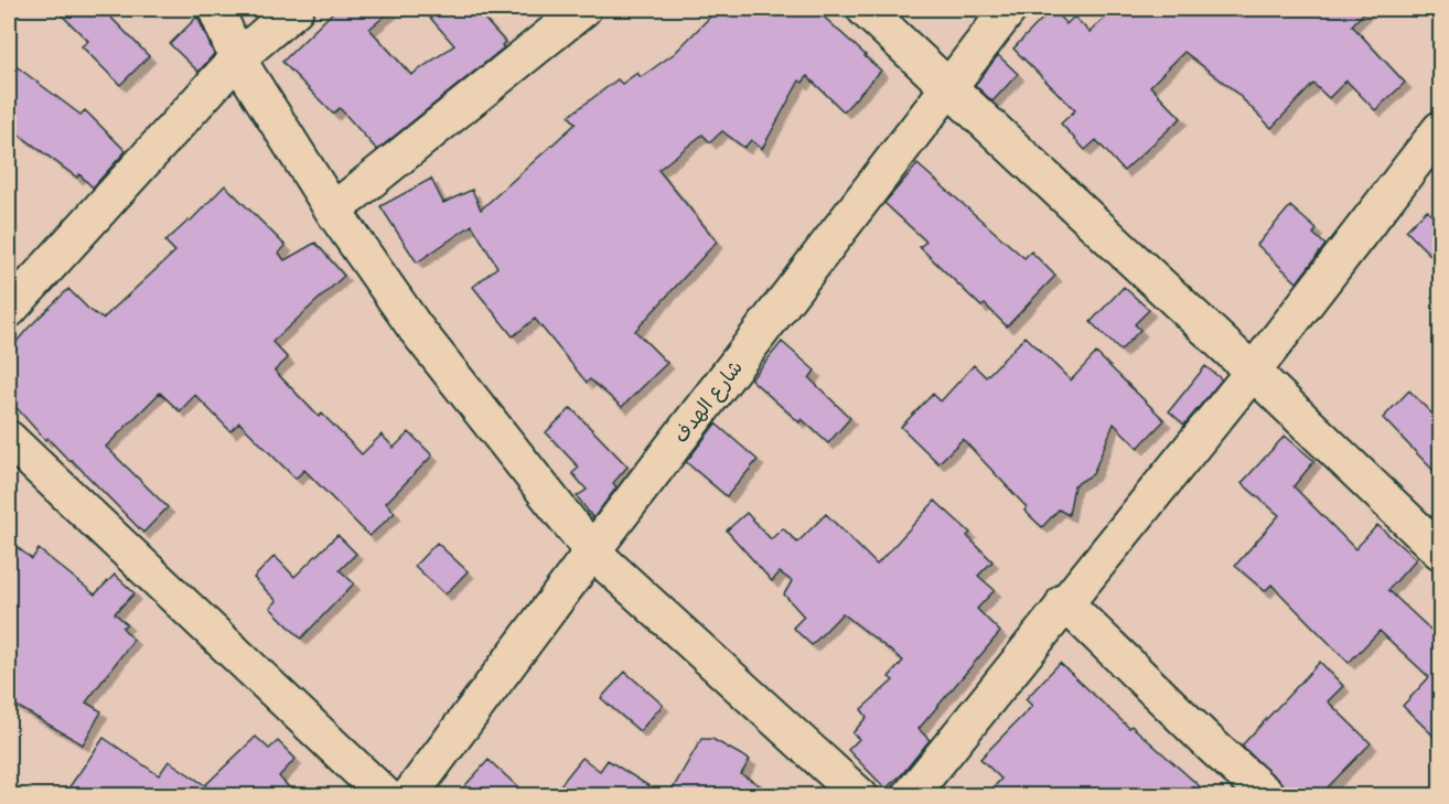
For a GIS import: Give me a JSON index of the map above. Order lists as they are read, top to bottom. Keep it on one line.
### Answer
{"streets":{"street":["شارع الهدف"]}}
